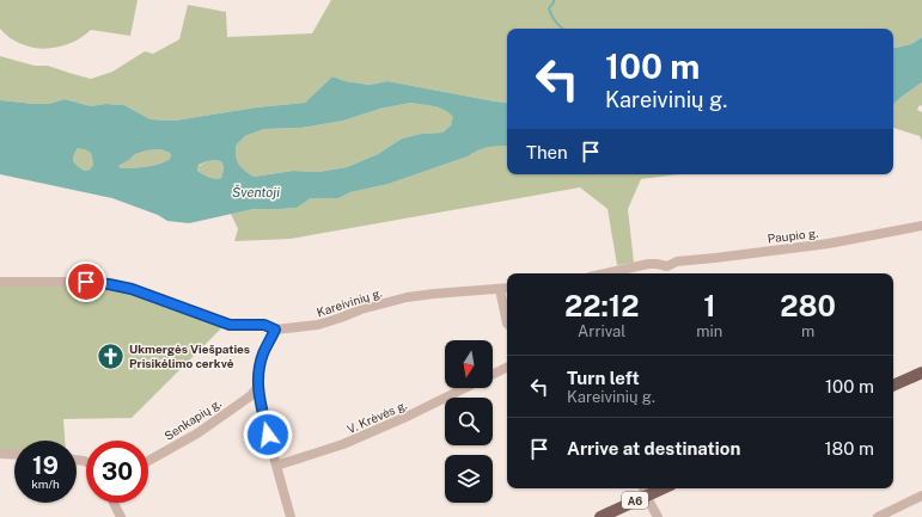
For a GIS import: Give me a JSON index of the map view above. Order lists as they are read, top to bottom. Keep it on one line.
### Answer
{"streets":{"main road":["A6"],"street":["Paupio g.","Kareivinių g.","V. Krėvės g.","Senkapių g."]},"water":["Šventoji"],"places":{"church":["Ukmergės Viešpaties Prisikėlimo cerkvė"]},"north":"bottom","page":{"turn":["100 m","Kareivinių g."],"then":"Then","eta":["22:12","Arrival","1","min","280","m"],"list":[{"name":"Turn left","note":"Kareivinių g.","value":"100 m"},{"name":"Arrive at destination","value":"180 m"}],"speed":"19 km/h","limit":"30"}}
